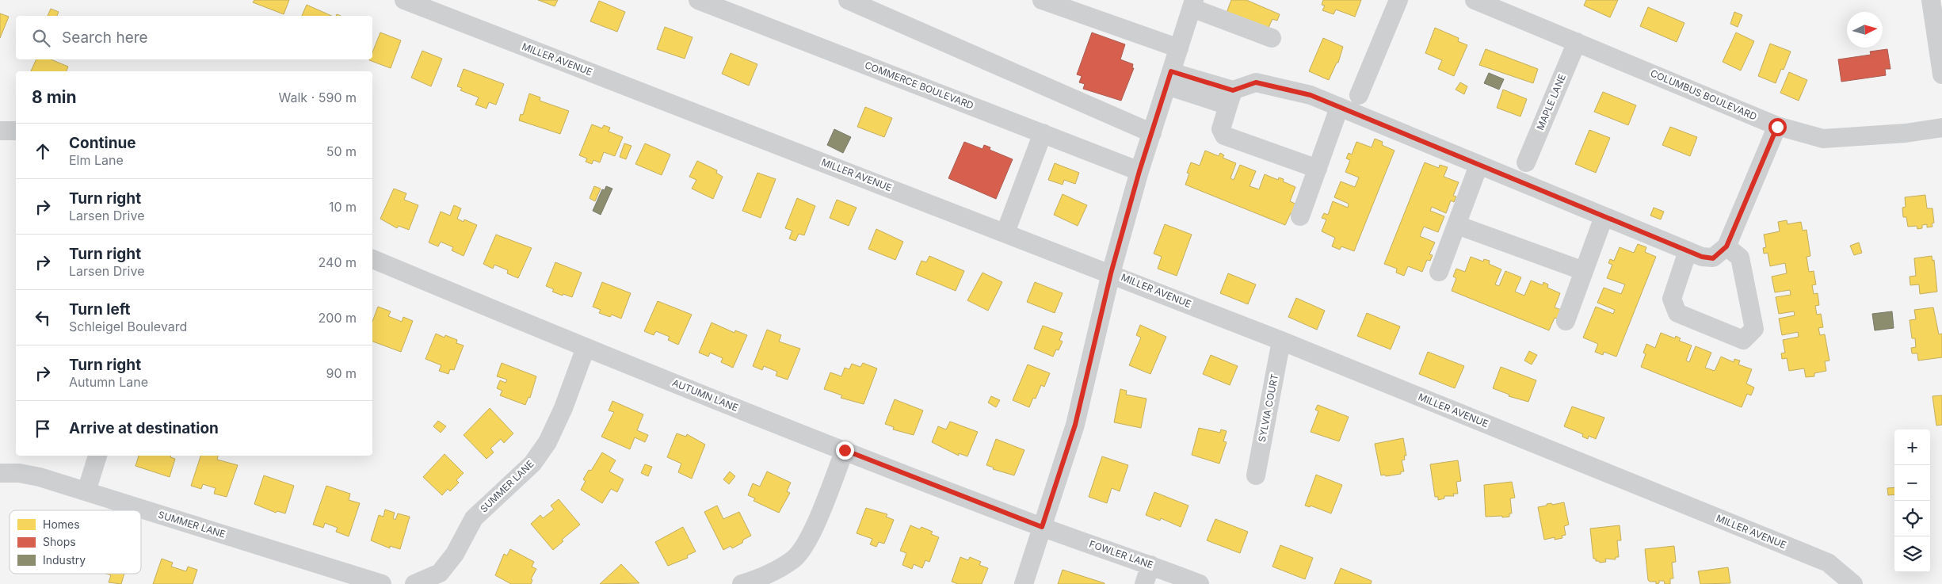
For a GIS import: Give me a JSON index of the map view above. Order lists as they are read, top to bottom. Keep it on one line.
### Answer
{"streets":{"street":["MILLER AVENUE","COMMERCE BOULEVARD","COLUMBUS BOULEVARD","MAPLE LANE","AUTUMN LANE","SYLVIA COURT","SUMMER LANE","FOWLER LANE"]},"crossings":[["MILLER AVENUE","SYLVIA COURT"],["COLUMBUS BOULEVARD","MAPLE LANE"],["AUTUMN LANE","SUMMER LANE"],["AUTUMN LANE","FOWLER LANE"]],"legend":["Homes","Shops","Industry"],"north":"right","page":{"search":"Search here","heading":["8 min","Walk · 590 m"],"list":[["Continue","Elm Lane","50 m"],["Turn right","Larsen Drive","10 m"],["Turn right","Larsen Drive","240 m"],["Turn left","Schleigel Boulevard","200 m"],["Turn right","Autumn Lane","90 m"],"Arrive at destination"],"map_buttons":["+","−"]}}
